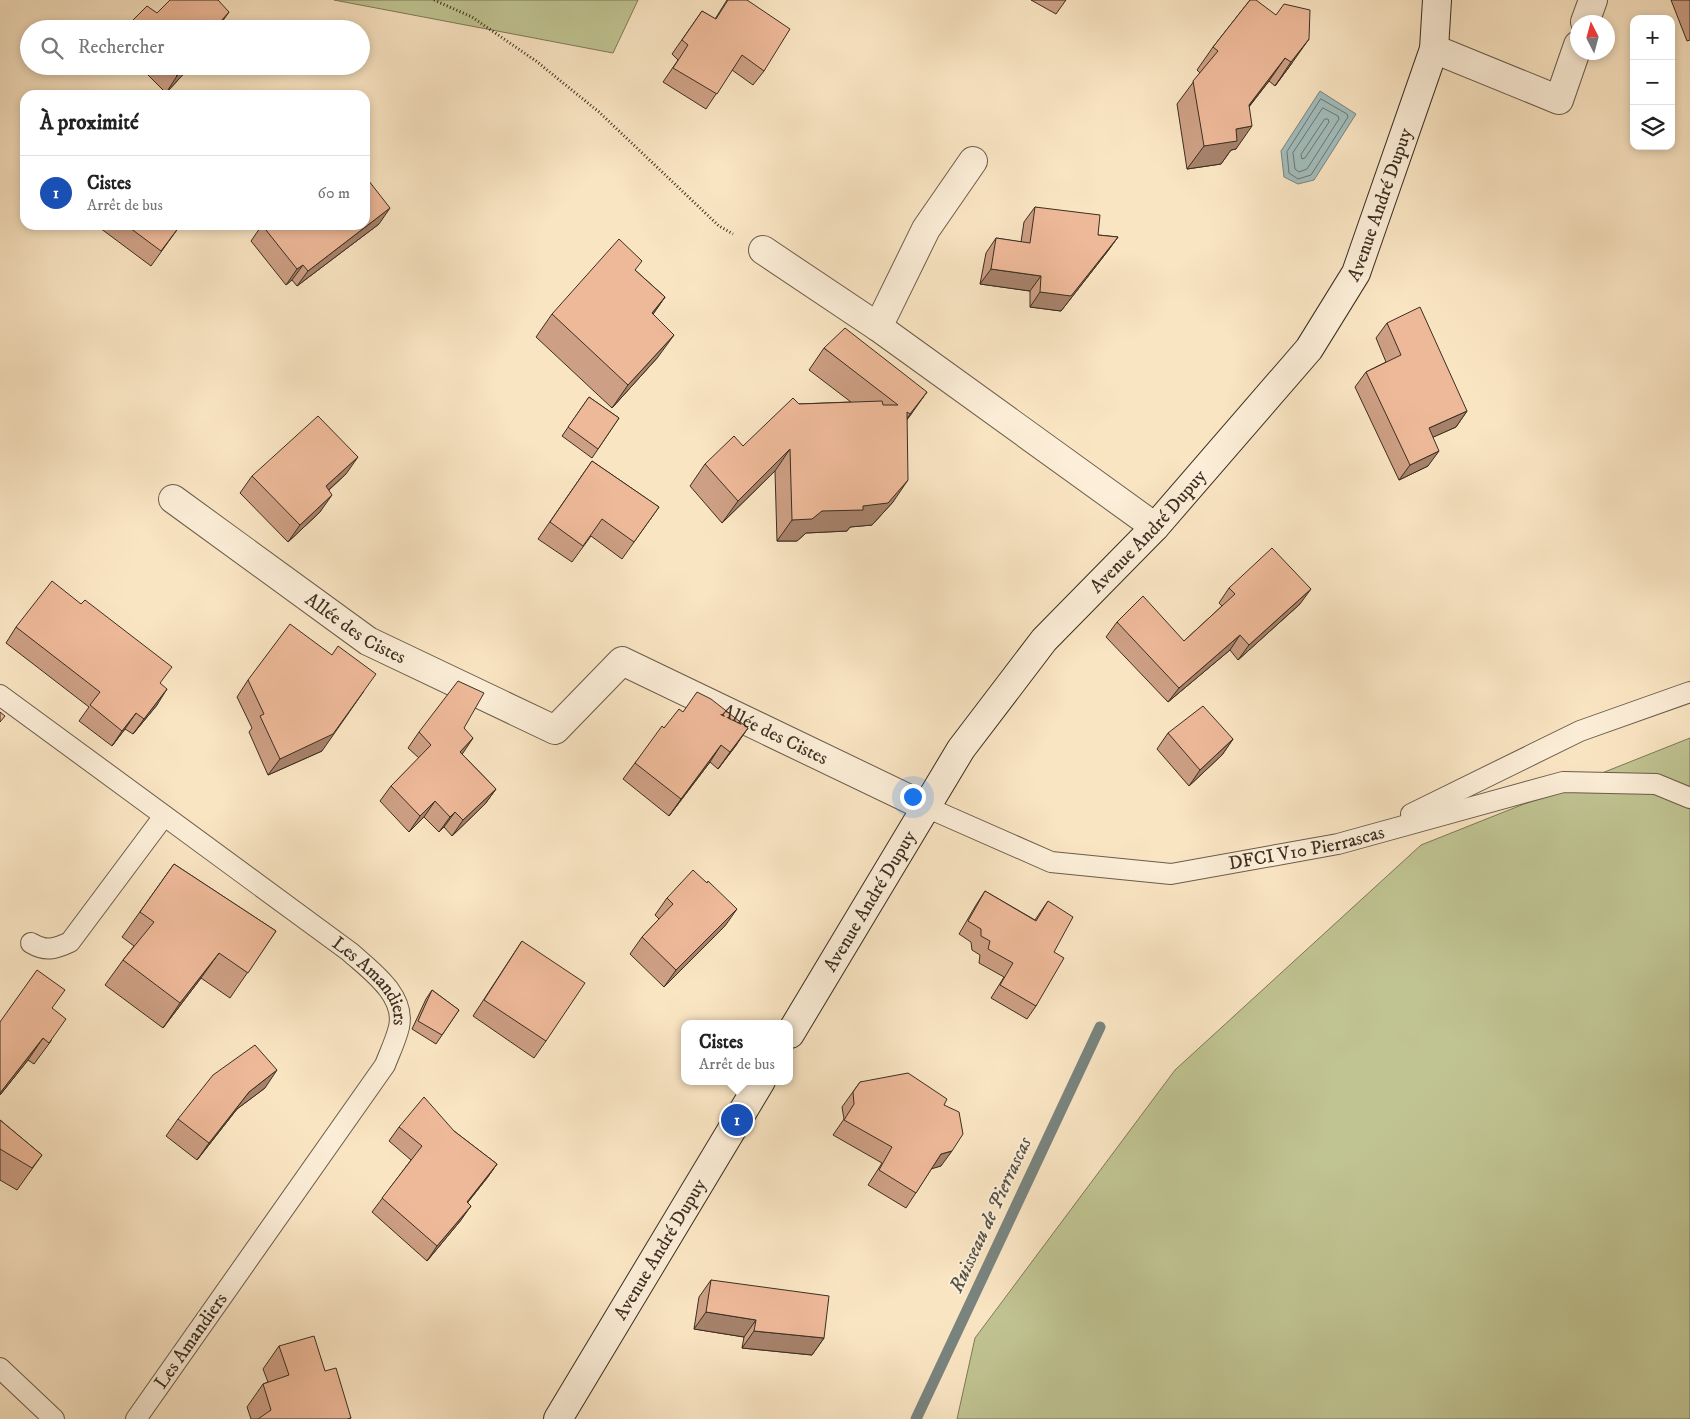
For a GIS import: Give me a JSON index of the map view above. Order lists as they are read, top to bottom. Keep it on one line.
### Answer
{"streets":{"street":["Avenue André Dupuy","Allée des Cistes"],"lane":["DFCI V10 Pierrascas","Les Amandiers"]},"crossings":[["Avenue André Dupuy","Allée des Cistes"],["Avenue André Dupuy","DFCI V10 Pierrascas"],["Allée des Cistes","DFCI V10 Pierrascas"]],"water":["Ruisseau de Pierrascas"],"north":"top","page":{"map_buttons":["+","−"],"search":"Rechercher","heading":"À proximité","list":[{"mark":"1","name":"Cistes","note":"Arrêt de bus","value":"60 m"}],"popup":["Cistes","Arrêt de bus"],"pins":"1"}}
